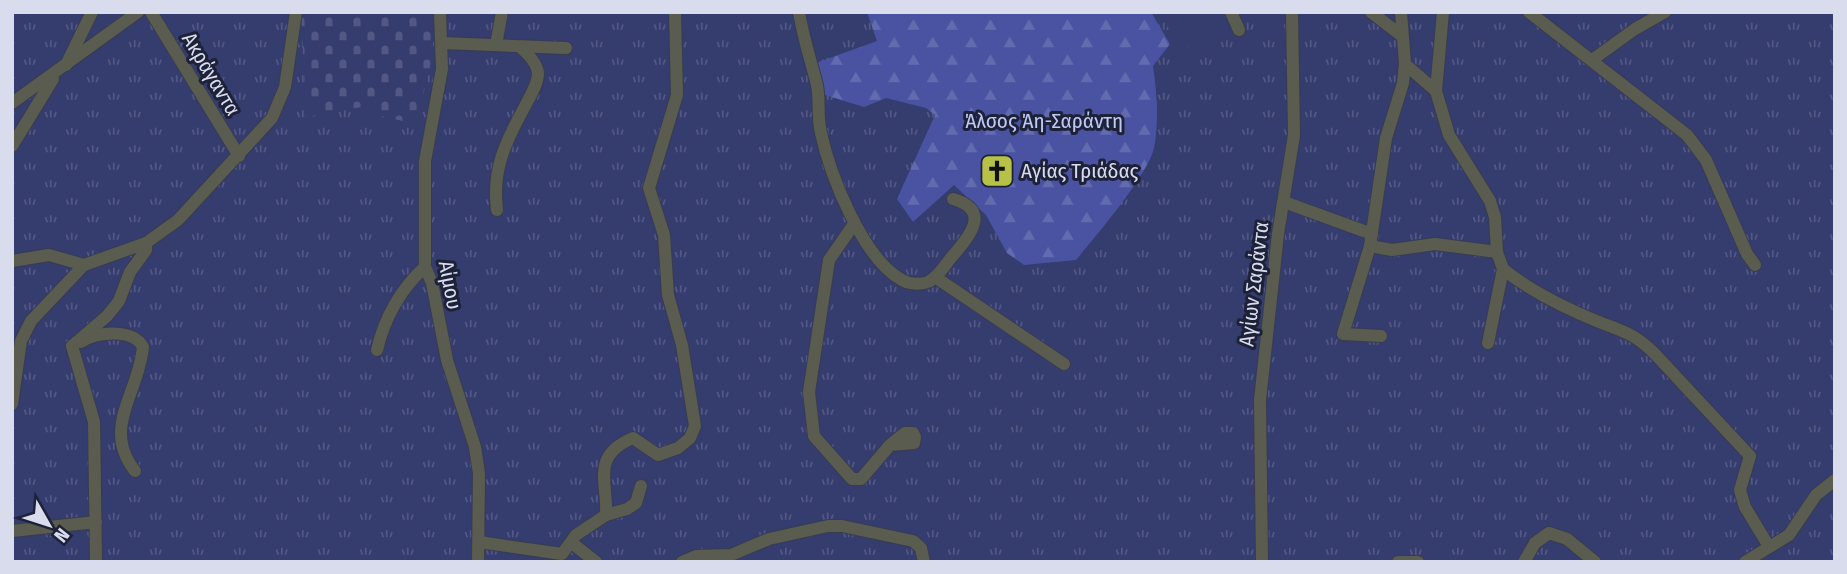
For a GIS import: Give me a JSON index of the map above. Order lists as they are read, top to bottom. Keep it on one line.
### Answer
{"streets":{"street":["Ακράγαντα","Αγίων Σαράντα","Αίμου"]},"parks":["Άλσος Άη-Σαράντη"],"places":{"church":["Αγίας Τριάδας"]},"north":"bottom right"}
